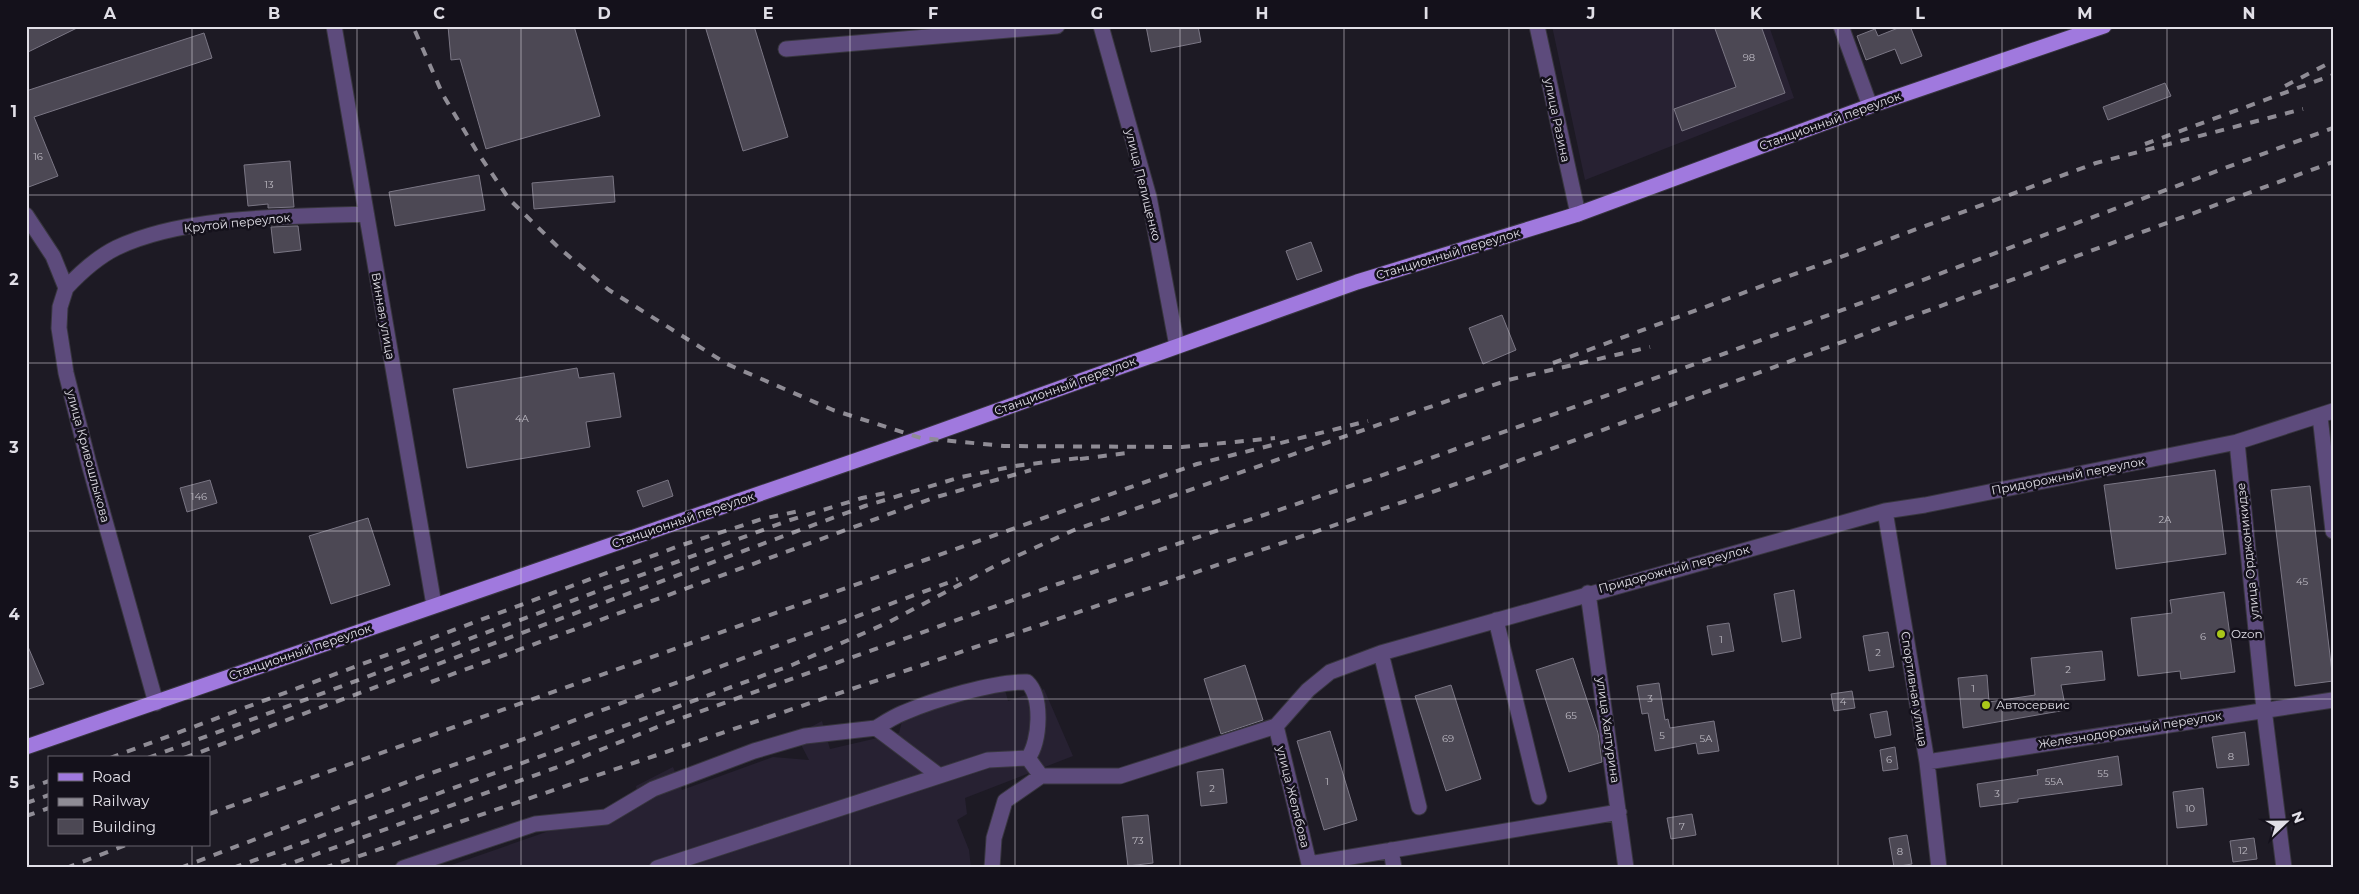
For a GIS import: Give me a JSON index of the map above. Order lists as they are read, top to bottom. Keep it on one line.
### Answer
{"streets":{"main road":["Станционный переулок"],"street":["улица Разина","улица Пелищенко","Крутой переулок","Винная улица","улица Кривошлыкова","Придорожный переулок","улица Орджоникидзе","Спортивная улица","улица Халтурина","Железнодорожный переулок","улица Желябова"]},"crossings":[["улица Разина","Станционный переулок"],["Станционный переулок","улица Пелищенко"],["Станционный переулок","Винная улица"],["Станционный переулок","улица Кривошлыкова"],["Крутой переулок","Винная улица"],["Крутой переулок","улица Кривошлыкова"],["Придорожный переулок","улица Орджоникидзе"],["Придорожный переулок","Спортивная улица"],["Придорожный переулок","улица Халтурина"],["Придорожный переулок","улица Желябова"],["улица Орджоникидзе","Железнодорожный переулок"],["Спортивная улица","Железнодорожный переулок"]],"places":["Ozon","Автосервис"],"house_numbers":["98","16","13","4А","146","2А","45","6","1","2","2","1","3","4","65","5","69","5А","8","6","55","1","55А","2","3","10","7","73","12","8"],"legend":["Road","Railway","Building"],"north":"right","grid":{"columns":["A","B","C","D","E","F","G","H","I","J","K","L","M","N"],"rows":["1","2","3","4","5"]}}
